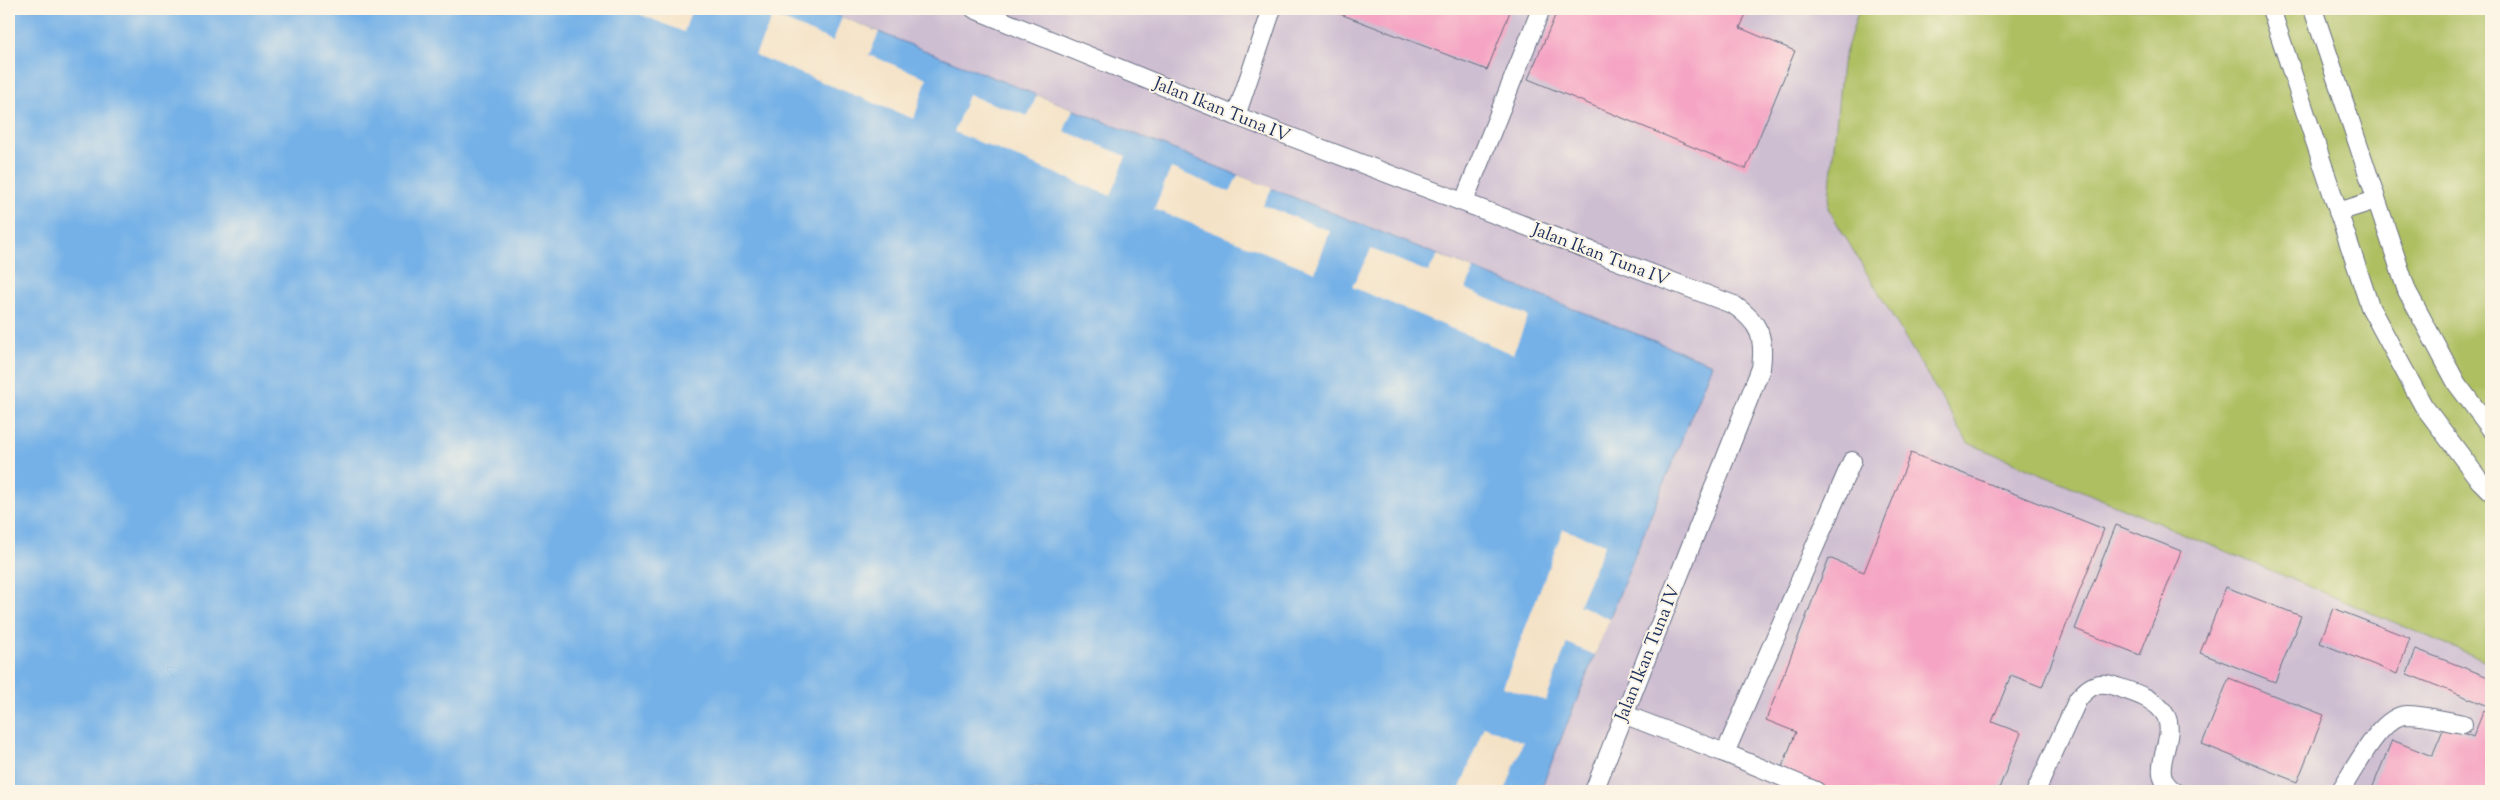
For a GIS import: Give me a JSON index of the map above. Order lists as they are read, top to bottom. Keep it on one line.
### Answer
{"streets":{"lane":["Jalan Ikan Tuna IV"]}}
